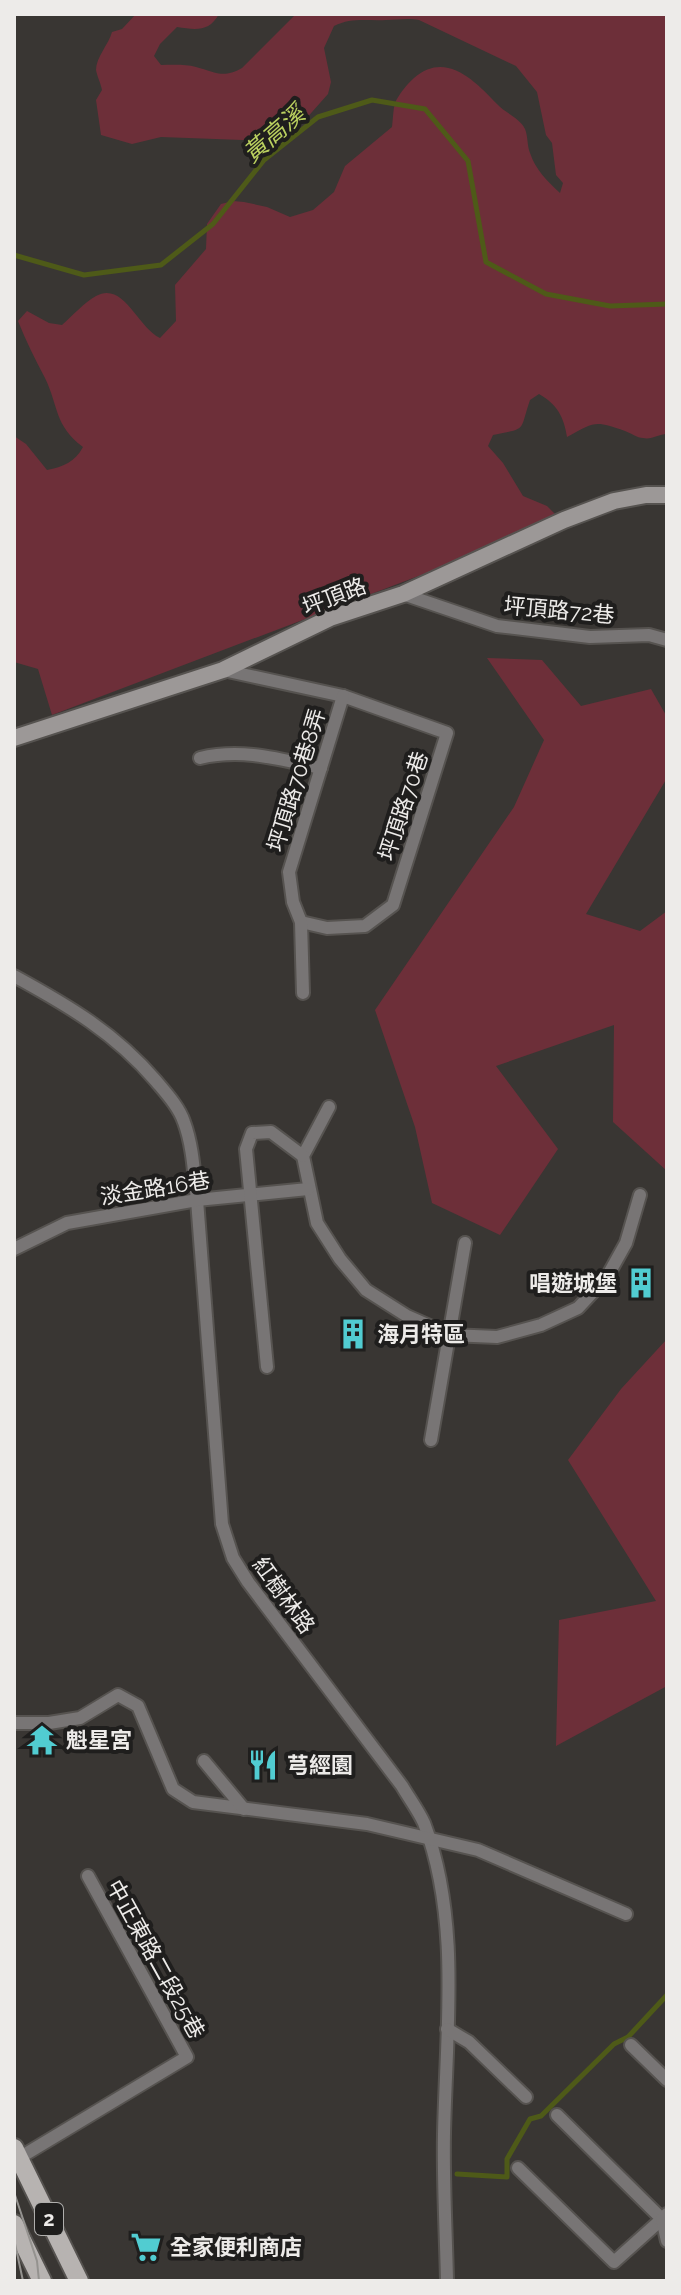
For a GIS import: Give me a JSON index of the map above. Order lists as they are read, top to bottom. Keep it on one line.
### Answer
{"streets":{"main road":["2"],"street":["坪頂路","坪頂路72巷","坪頂路70巷8弄","坪頂路70巷","淡金路16巷","紅樹林路","中正東路二段25巷"]},"crossings":[["坪頂路","坪頂路72巷"],["坪頂路","坪頂路70巷"],["坪頂路70巷8弄","坪頂路70巷"],["淡金路16巷","紅樹林路"],["中正東路二段25巷","2"]],"water":["黃高溪"],"places":{"building":["唱遊城堡","海月特區"],"temple":["魁星宮"],"restaurant":["芎經園"],"supermarket":["全家便利商店"]}}
